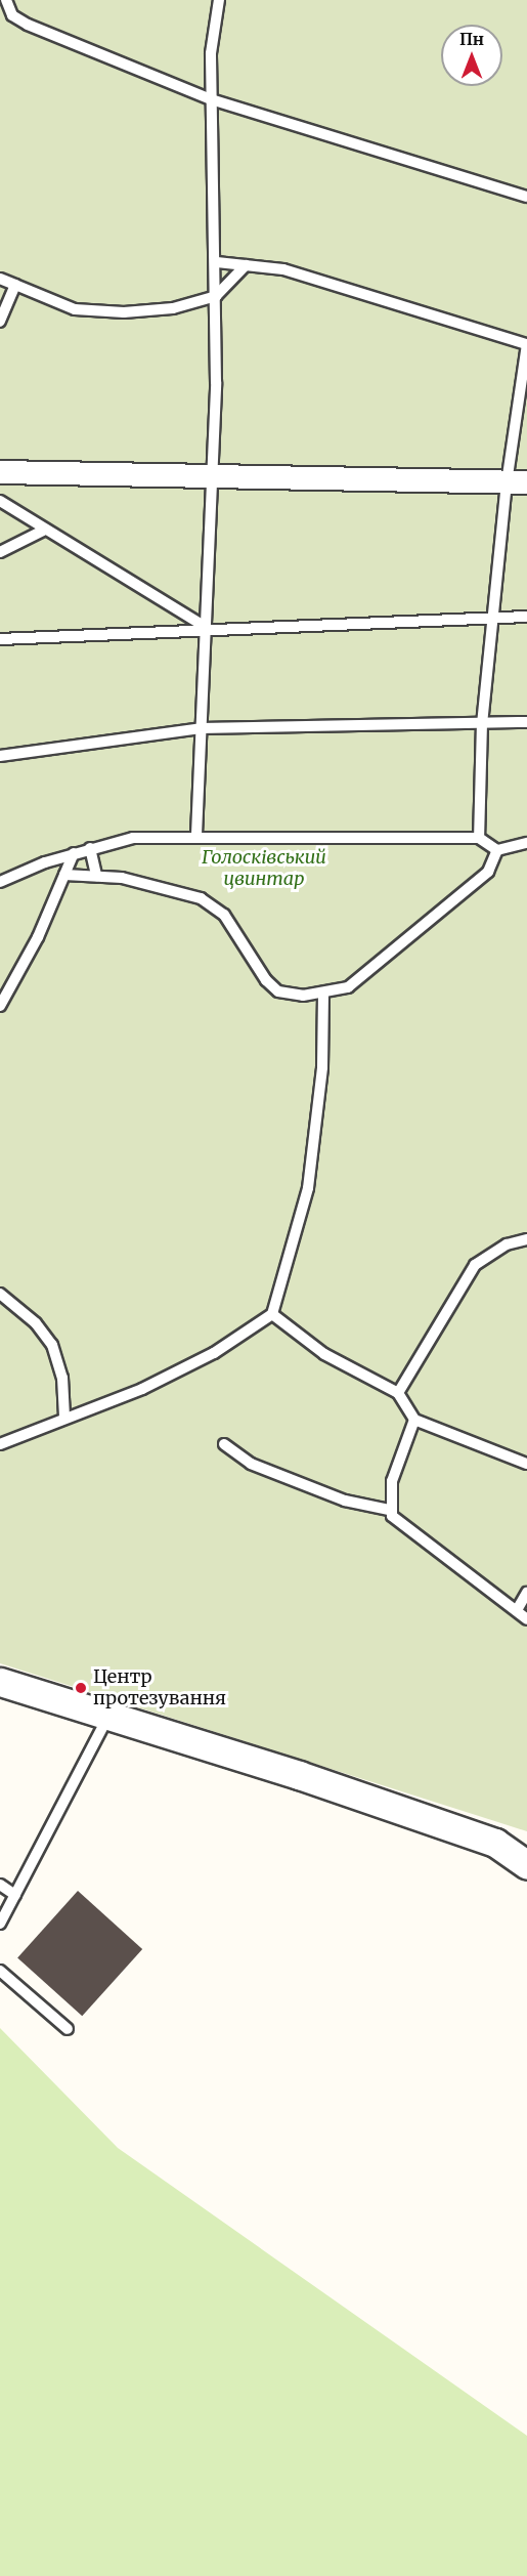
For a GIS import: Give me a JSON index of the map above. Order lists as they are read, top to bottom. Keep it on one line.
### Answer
{"parks":["Голосківський цвинтар"],"places":["Центр протезування"],"north":"top"}
